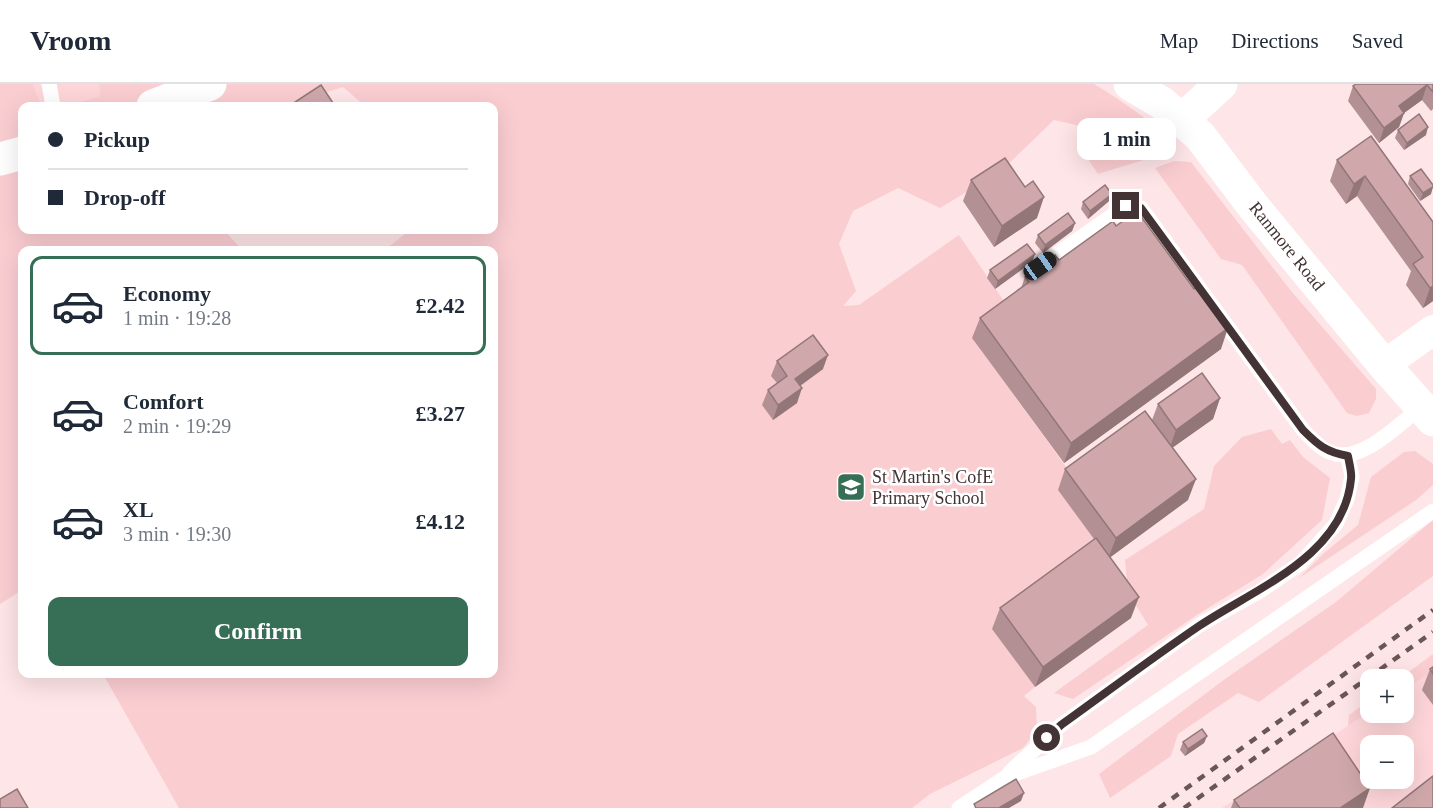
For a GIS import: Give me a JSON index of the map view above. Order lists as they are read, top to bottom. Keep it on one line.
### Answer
{"streets":{"street":["Ranmore Road"]},"places":{"school or university":["St Martin's CofE Primary School"]},"page":{"header":"Vroom","nav":["Map","Directions","Saved"],"banner":["Pickup","Drop-off"],"bubble":"1 min","list":[{"name":"Economy","note":"1 min · 19:28","value":"£2.42"},{"name":"Comfort","note":"2 min · 19:29","value":"£3.27"},{"name":"XL","note":"3 min · 19:30","value":"£4.12"}],"buttons":"Confirm","map_buttons":["+","−"]}}
